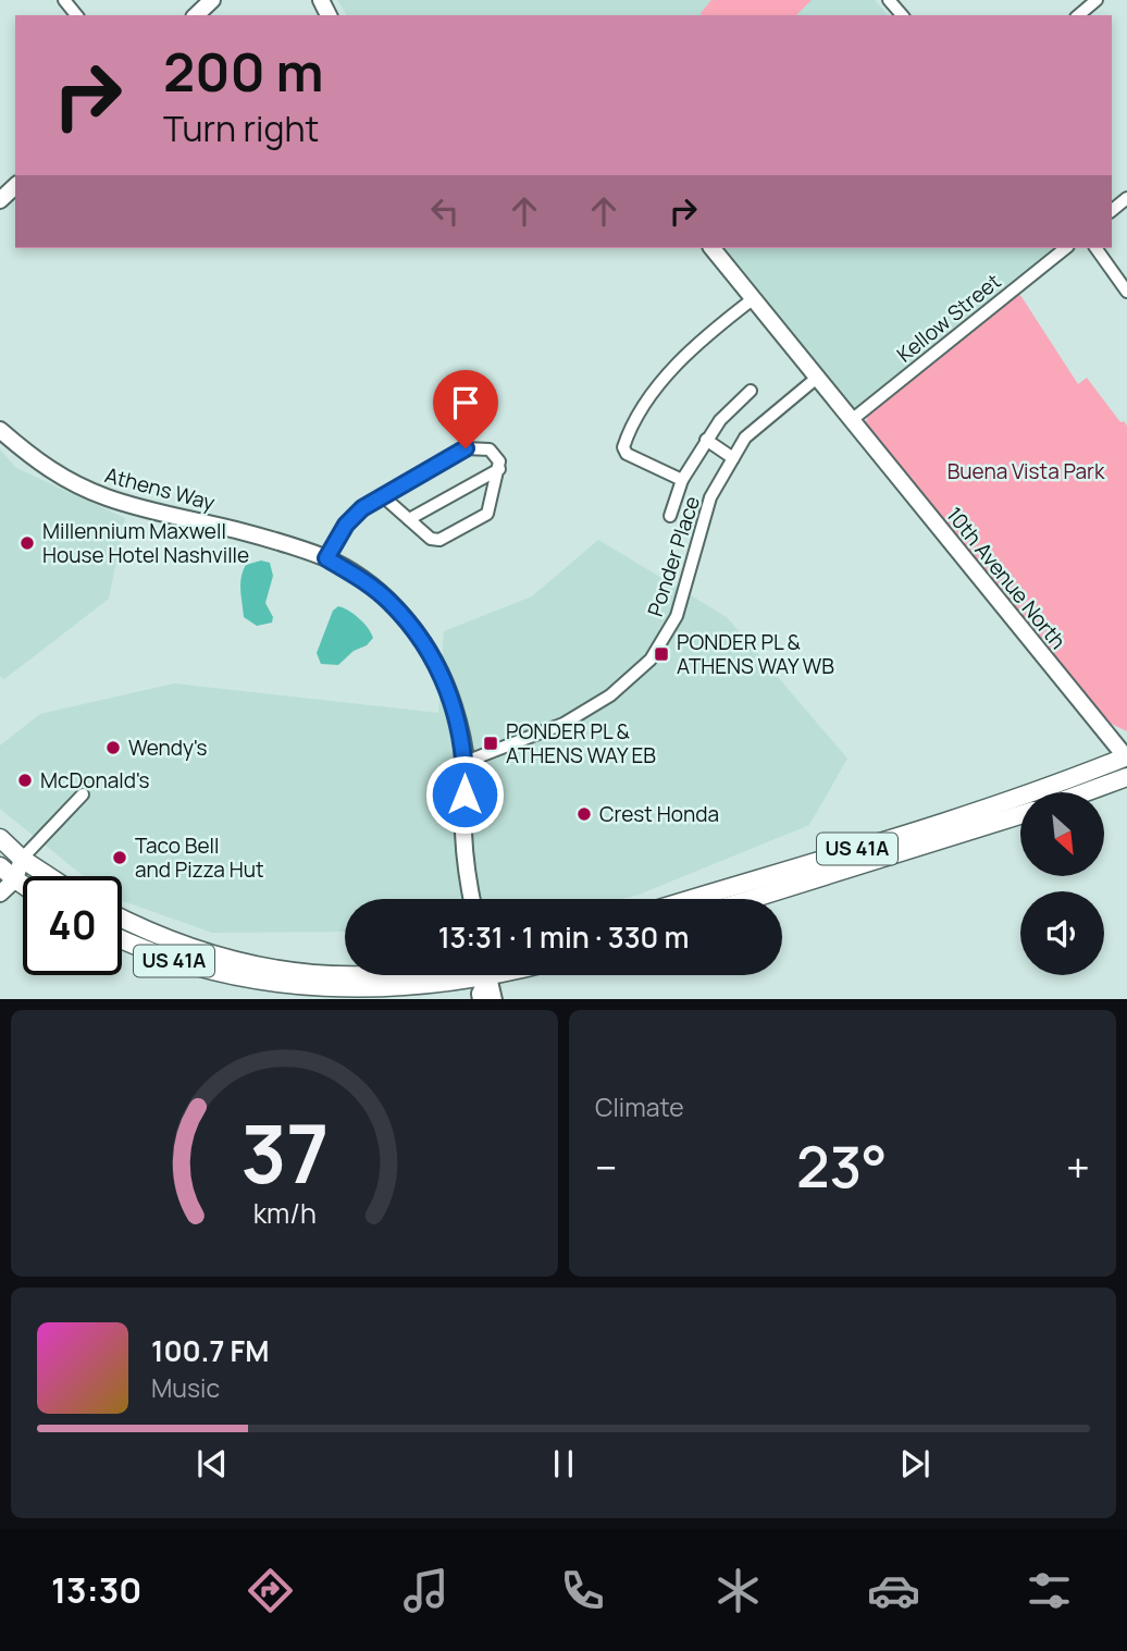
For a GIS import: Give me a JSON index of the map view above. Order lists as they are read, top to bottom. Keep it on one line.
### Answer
{"streets":{"main road":["US 41A"],"street":["Kellow Street","Athens Way","Ponder Place","10th Avenue North"]},"crossings":[["Kellow Street","10th Avenue North"],["Athens Way","Ponder Place"],["Ponder Place","10th Avenue North"],["10th Avenue North","US 41A"]],"parks":["Buena Vista Park"],"places":{"other":["Millennium Maxwell House Hotel Nashville","Wendy's","McDonald's","Crest Honda","Taco Bell and Pizza Hut"],"transit":["PONDER PL & ATHENS WAY WB","PONDER PL & ATHENS WAY EB"]},"north":"bottom right","page":{"turn":["200 m","Turn right"],"limit":"40","trip":"13:31 · 1 min · 330 m","tile":"Climate","heat":["−","23°","+"],"song":["100.7 FM","Music"],"tabs":"13:30","gauge":["37","km/h"]}}
